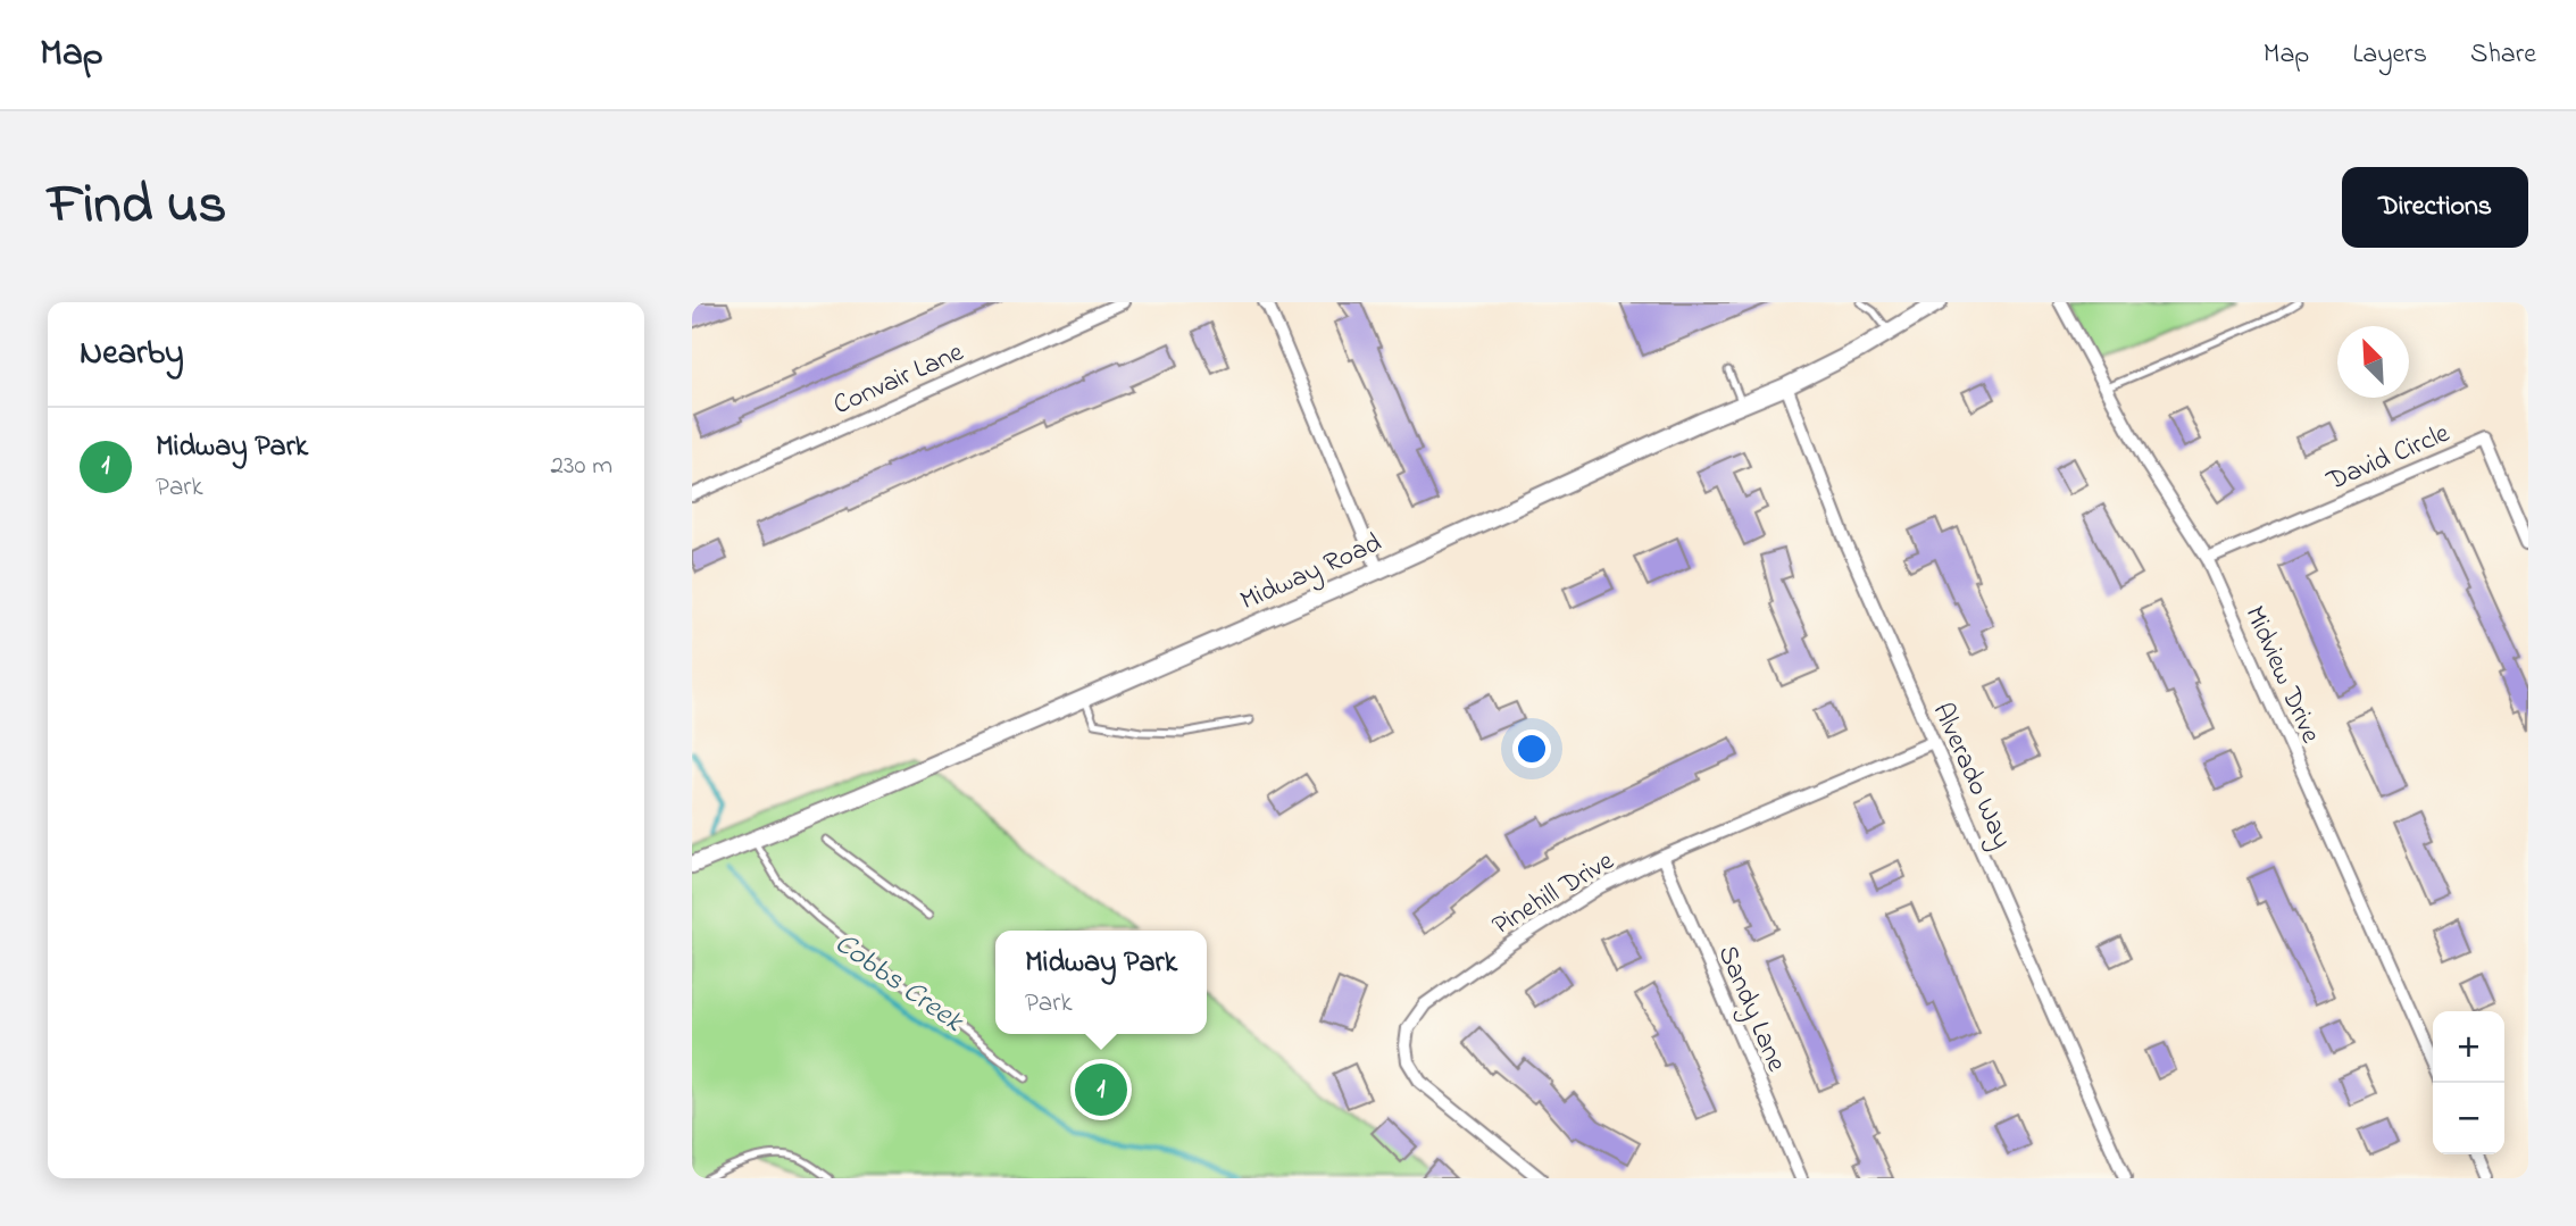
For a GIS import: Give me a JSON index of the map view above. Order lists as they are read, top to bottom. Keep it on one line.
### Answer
{"streets":{"street":["Convair Lane","David Circle","Midway Road","Midview Drive","Alverado Way","Pinehill Drive","Sandy Lane"]},"crossings":[["David Circle","Midview Drive"],["Midway Road","Alverado Way"],["Alverado Way","Pinehill Drive"],["Pinehill Drive","Sandy Lane"]],"water":["Cobbs Creek"],"north":"top left","page":{"header":"Map","nav":["Map","Layers","Share"],"title":"Find us","buttons":"Directions","heading":"Nearby","list":[{"mark":"1","name":"Midway Park","note":"Park","value":"230 m"}],"popup":["Midway Park","Park"],"map_buttons":["+","−"],"pins":"1"}}
